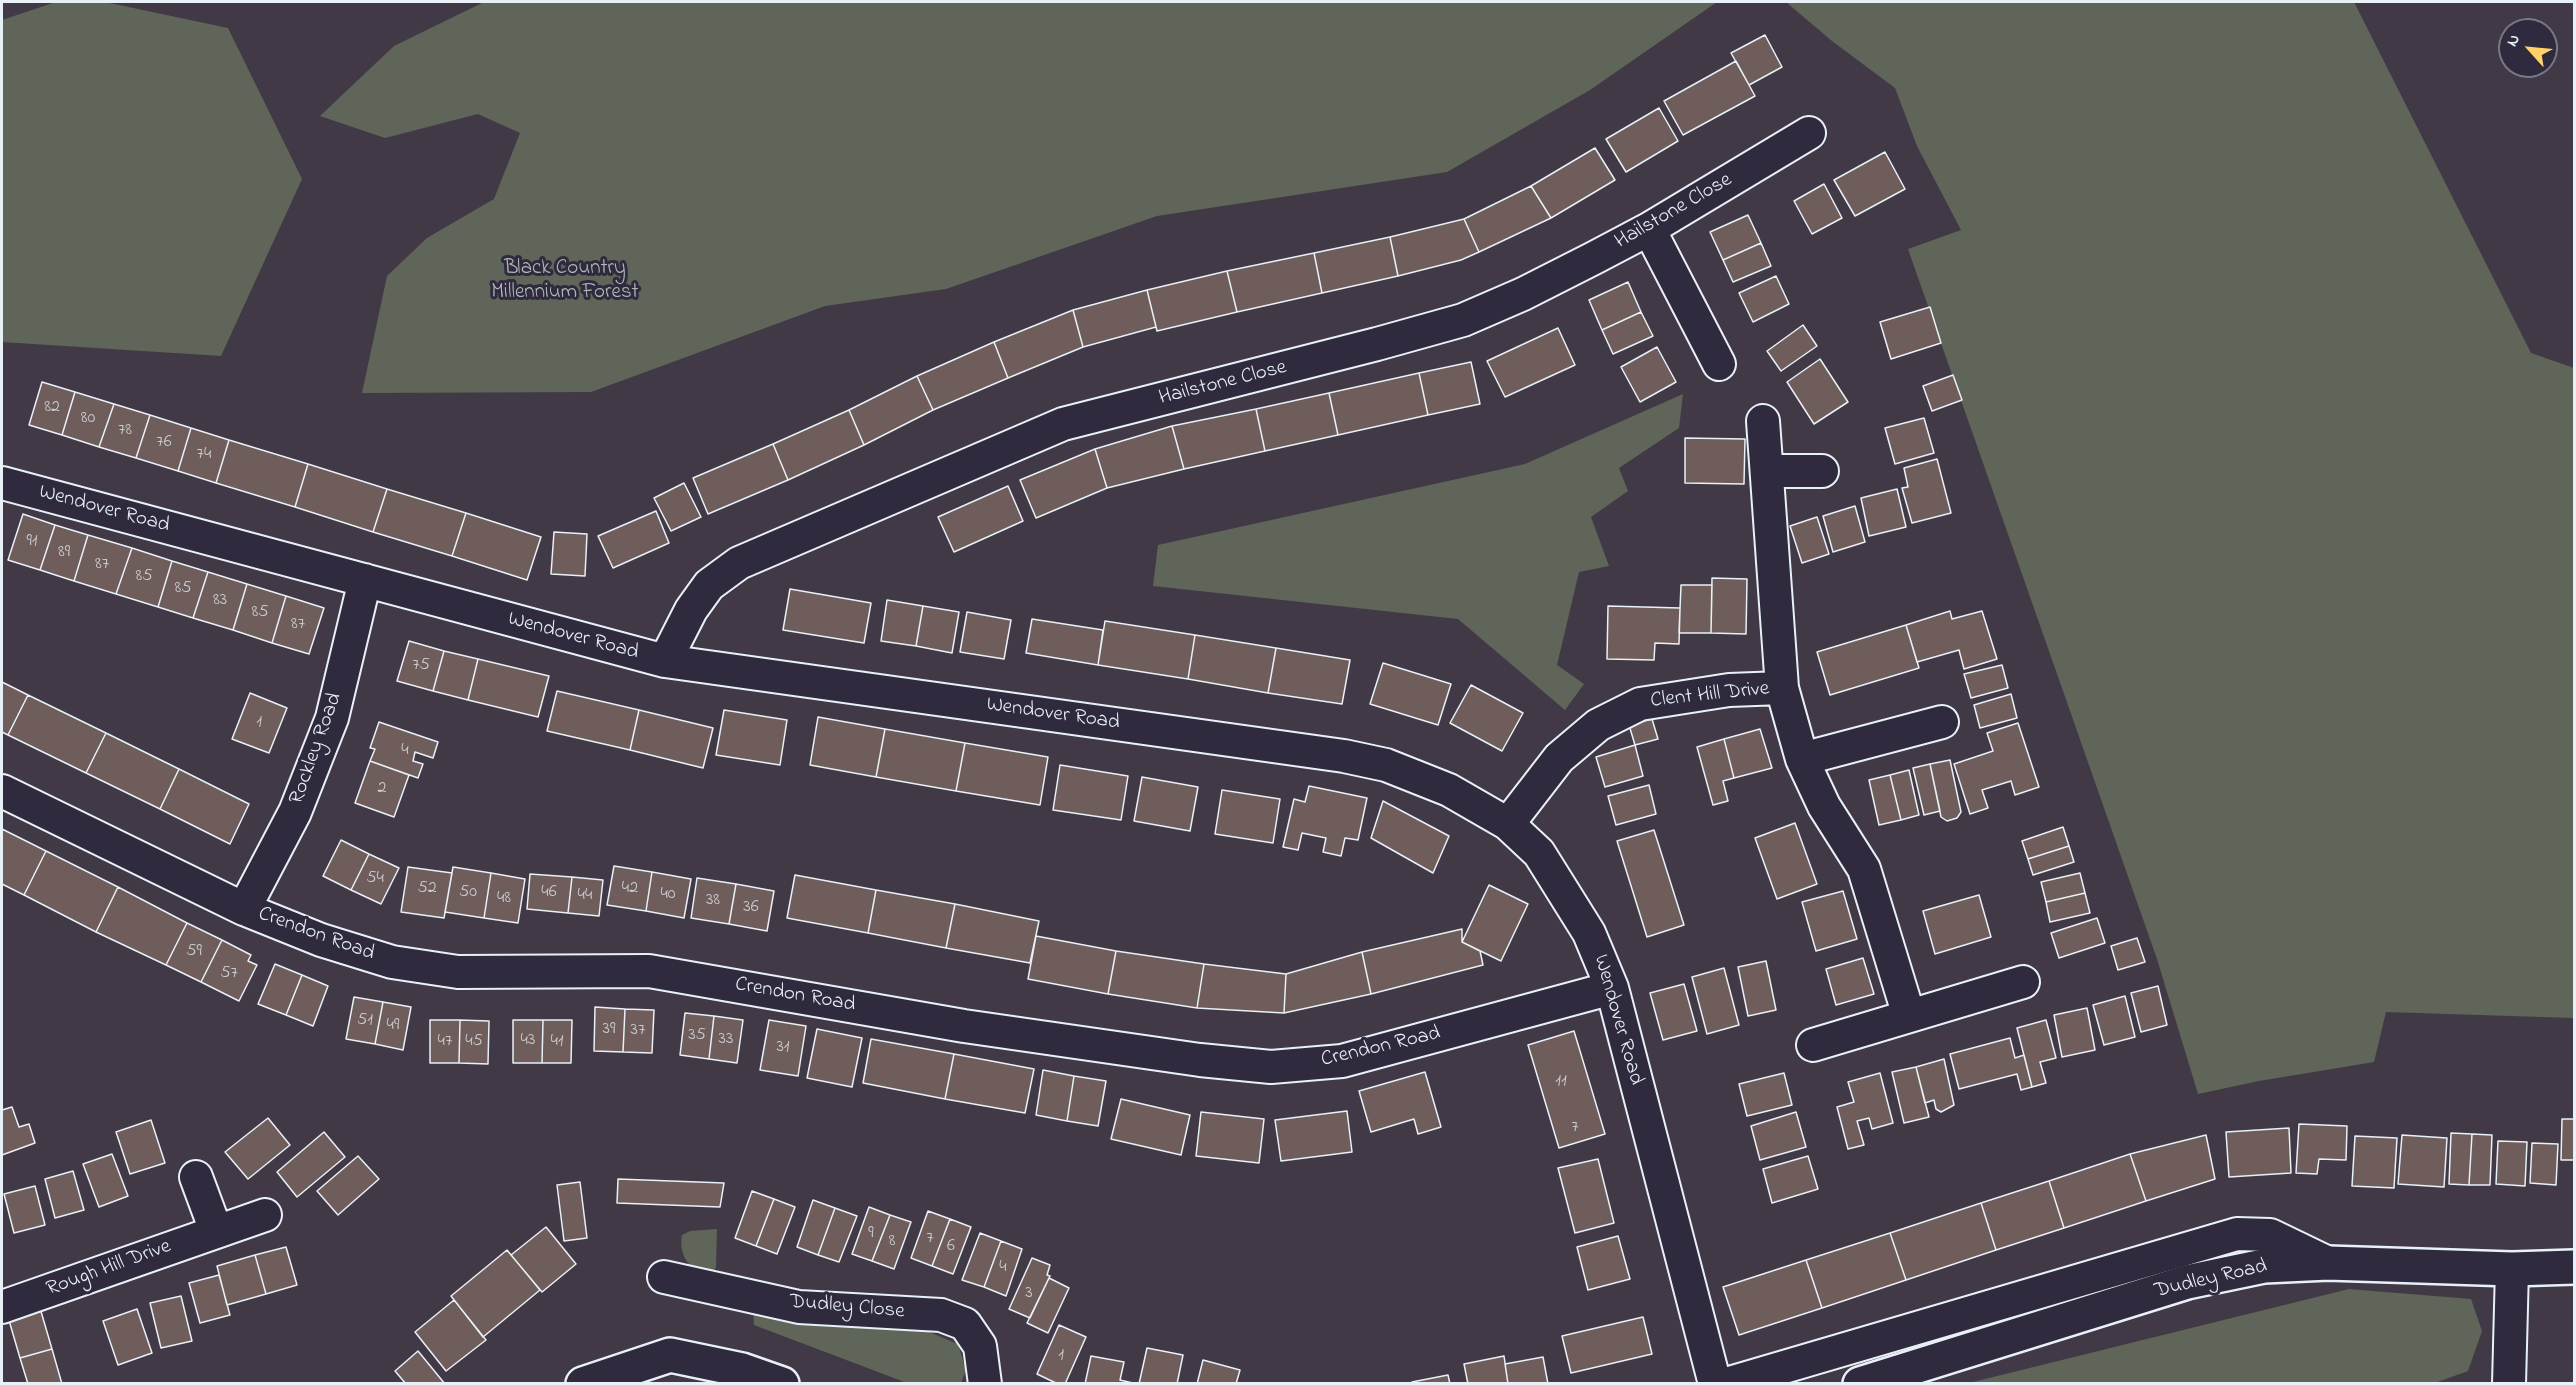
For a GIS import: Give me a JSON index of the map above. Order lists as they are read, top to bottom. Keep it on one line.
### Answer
{"streets":{"main road":["Dudley Road"],"street":["Hailstone Close","Wendover Road","Clent Hill Drive","Rockley Road","Crendon Road","Rough Hill Drive","Dudley Close"]},"crossings":[["Hailstone Close","Wendover Road"],["Wendover Road","Clent Hill Drive"],["Wendover Road","Rockley Road"],["Wendover Road","Crendon Road"],["Rockley Road","Crendon Road"]],"parks":["Black Country Millennium Forest"],"house_numbers":["82","80","78","76","74","91","89","87","85","85","83","85","87","75","1","4","2","54","52","42","50","46","40","44","48","38","36","59","57","51","49","39","37","35","33","43","47","45","41","31","11","7","9","7","8","6","4","3","1"],"north":"top left"}
